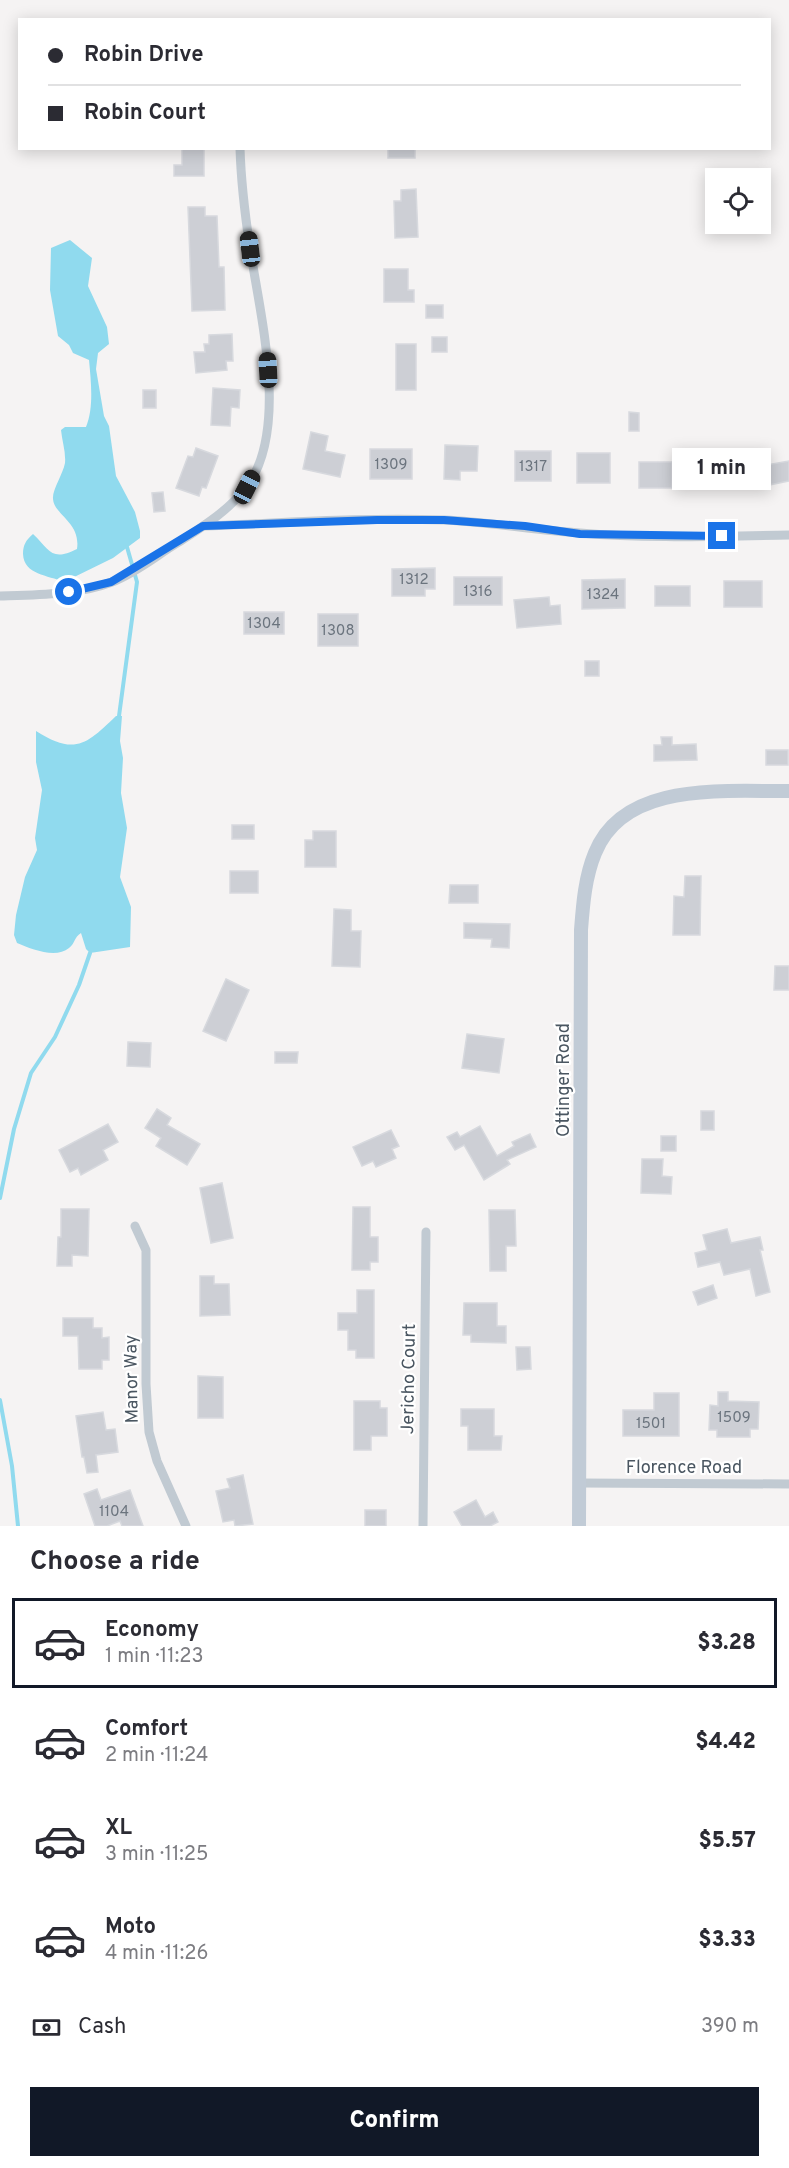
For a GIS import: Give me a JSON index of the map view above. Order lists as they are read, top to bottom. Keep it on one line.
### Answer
{"streets":{"street":["Ottinger Road","Manor Way","Jericho Court","Florence Road"]},"crossings":[["Ottinger Road","Florence Road"]],"house_numbers":["1309","1317","1312","1316","1324","1304","1308","1509","1501","1104"],"page":{"banner":["Robin Drive","Robin Court"],"bubble":"1 min","heading":"Choose a ride","list":[{"name":"Economy","note":"1 min · 11:23","value":"$3.28"},{"name":"Comfort","note":"2 min · 11:24","value":"$4.42"},{"name":"XL","note":"3 min · 11:25","value":"$5.57"},{"name":"Moto","note":"4 min · 11:26","value":"$3.33"}],"pay":["Cash","390 m"],"buttons":"Confirm"}}
